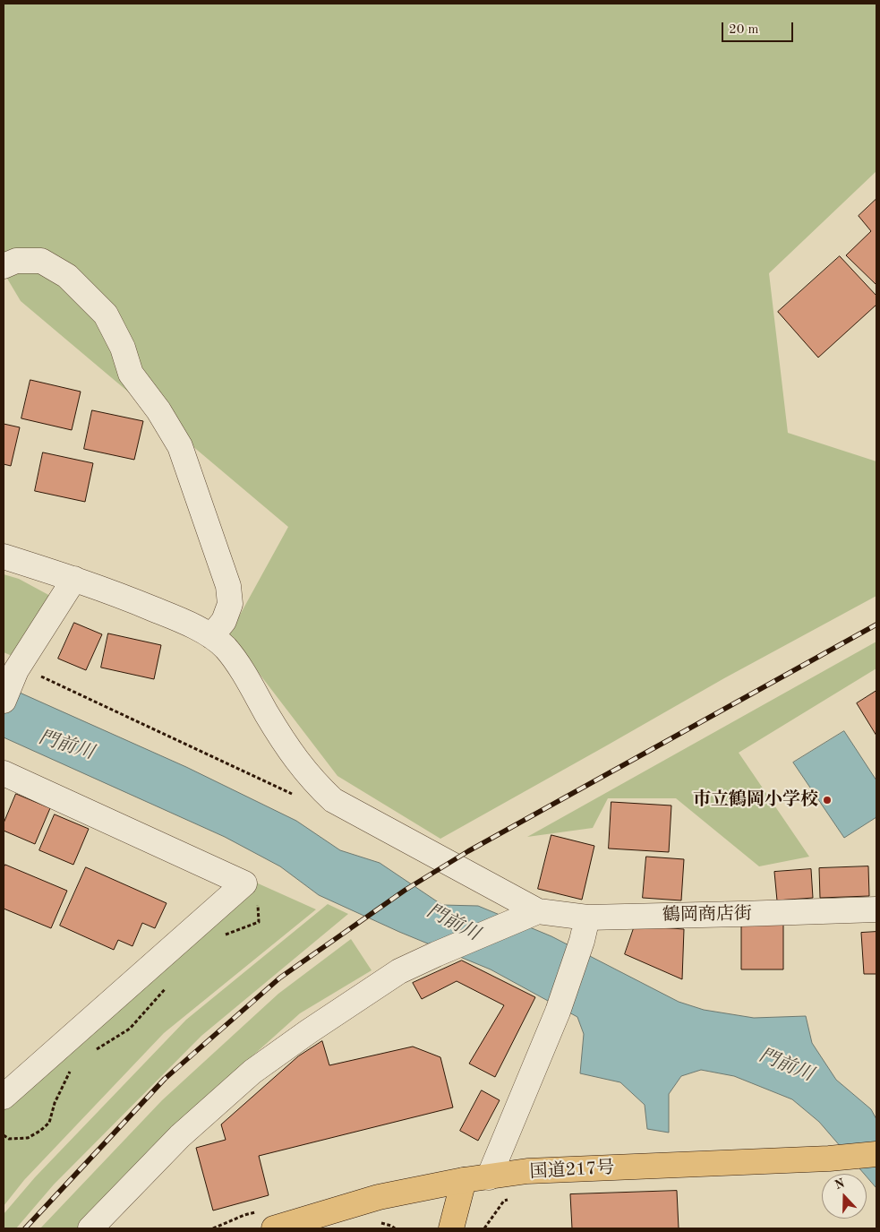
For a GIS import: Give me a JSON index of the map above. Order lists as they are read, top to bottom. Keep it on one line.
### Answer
{"streets":{"main road":["国道217号"],"street":["鶴岡商店街"]},"water":["門前川"],"places":["市立鶴岡小学校"],"scale_bar":"20 m","north":"top"}
